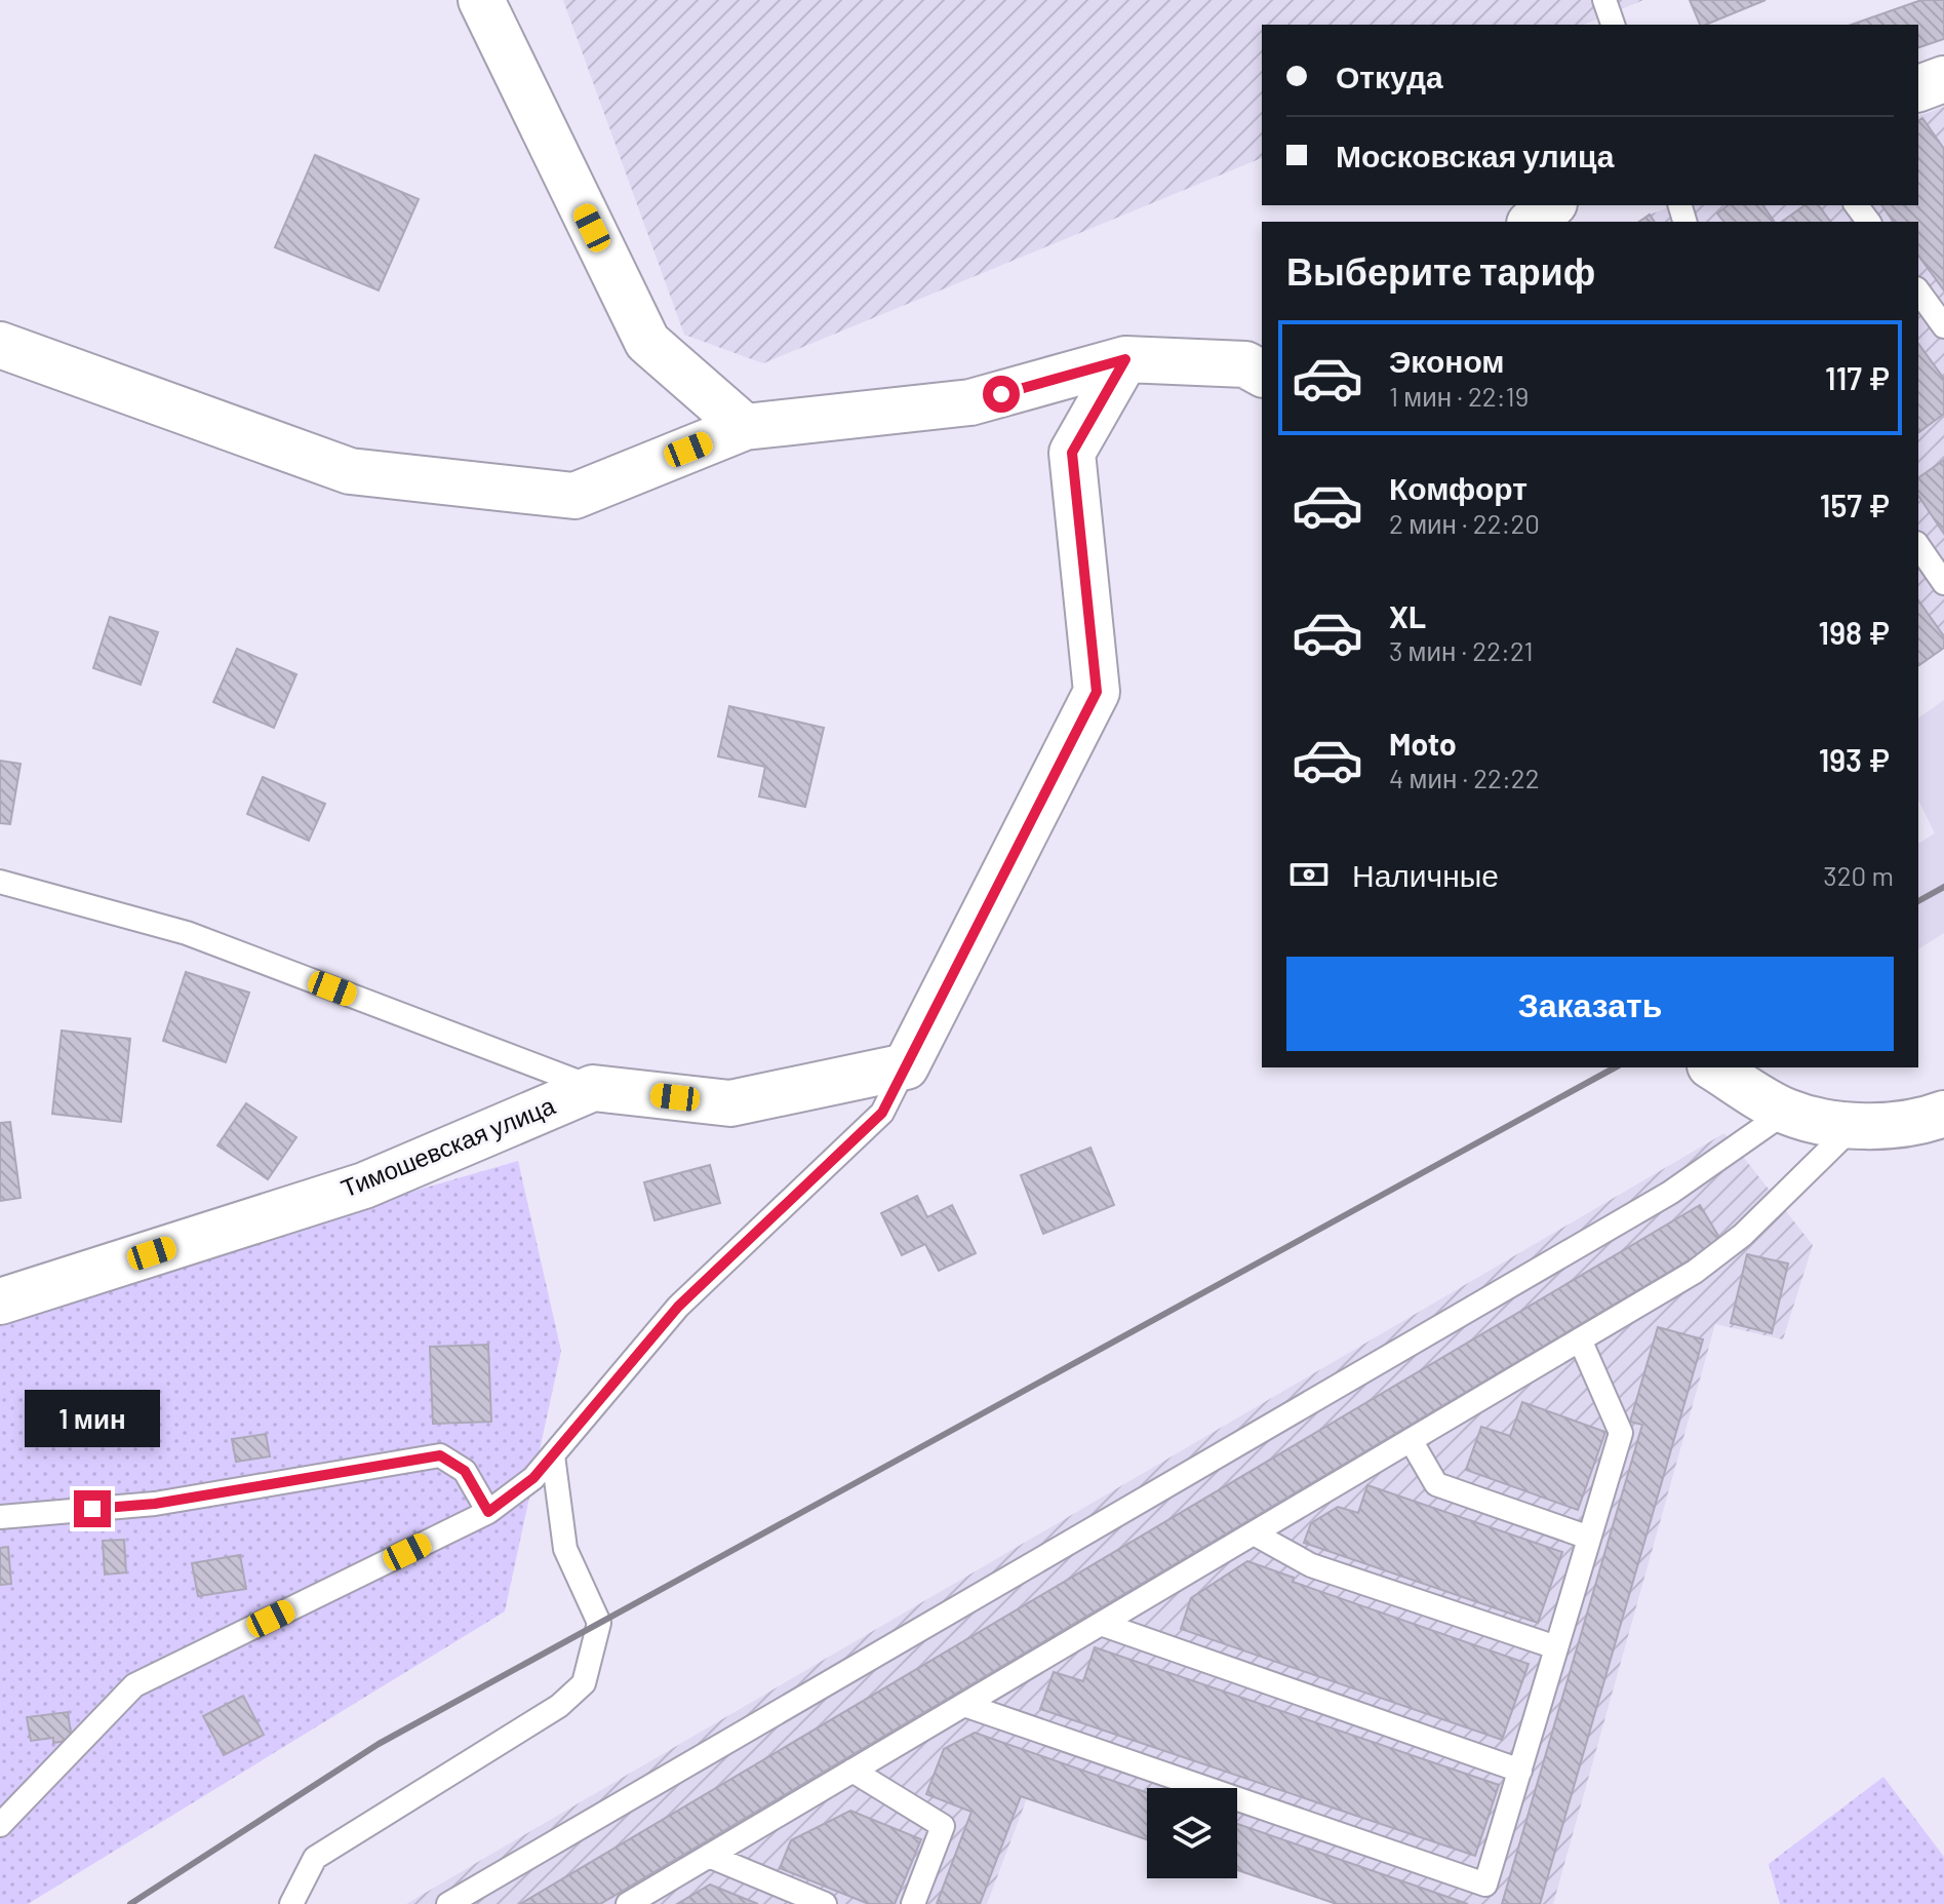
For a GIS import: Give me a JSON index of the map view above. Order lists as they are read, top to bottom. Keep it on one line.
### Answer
{"streets":{"street":["Тимошевская улица"]},"page":{"banner":["Откуда","Московская улица"],"heading":"Выберите тариф","list":[{"name":"Эконом","note":"1 мин · 22:19","value":"117 ₽"},{"name":"Комфорт","note":"2 мин · 22:20","value":"157 ₽"},{"name":"XL","note":"3 мин · 22:21","value":"198 ₽"},{"name":"Moto","note":"4 мин · 22:22","value":"193 ₽"}],"pay":["Наличные","320 m"],"buttons":"Заказать","bubble":"1 мин"}}
